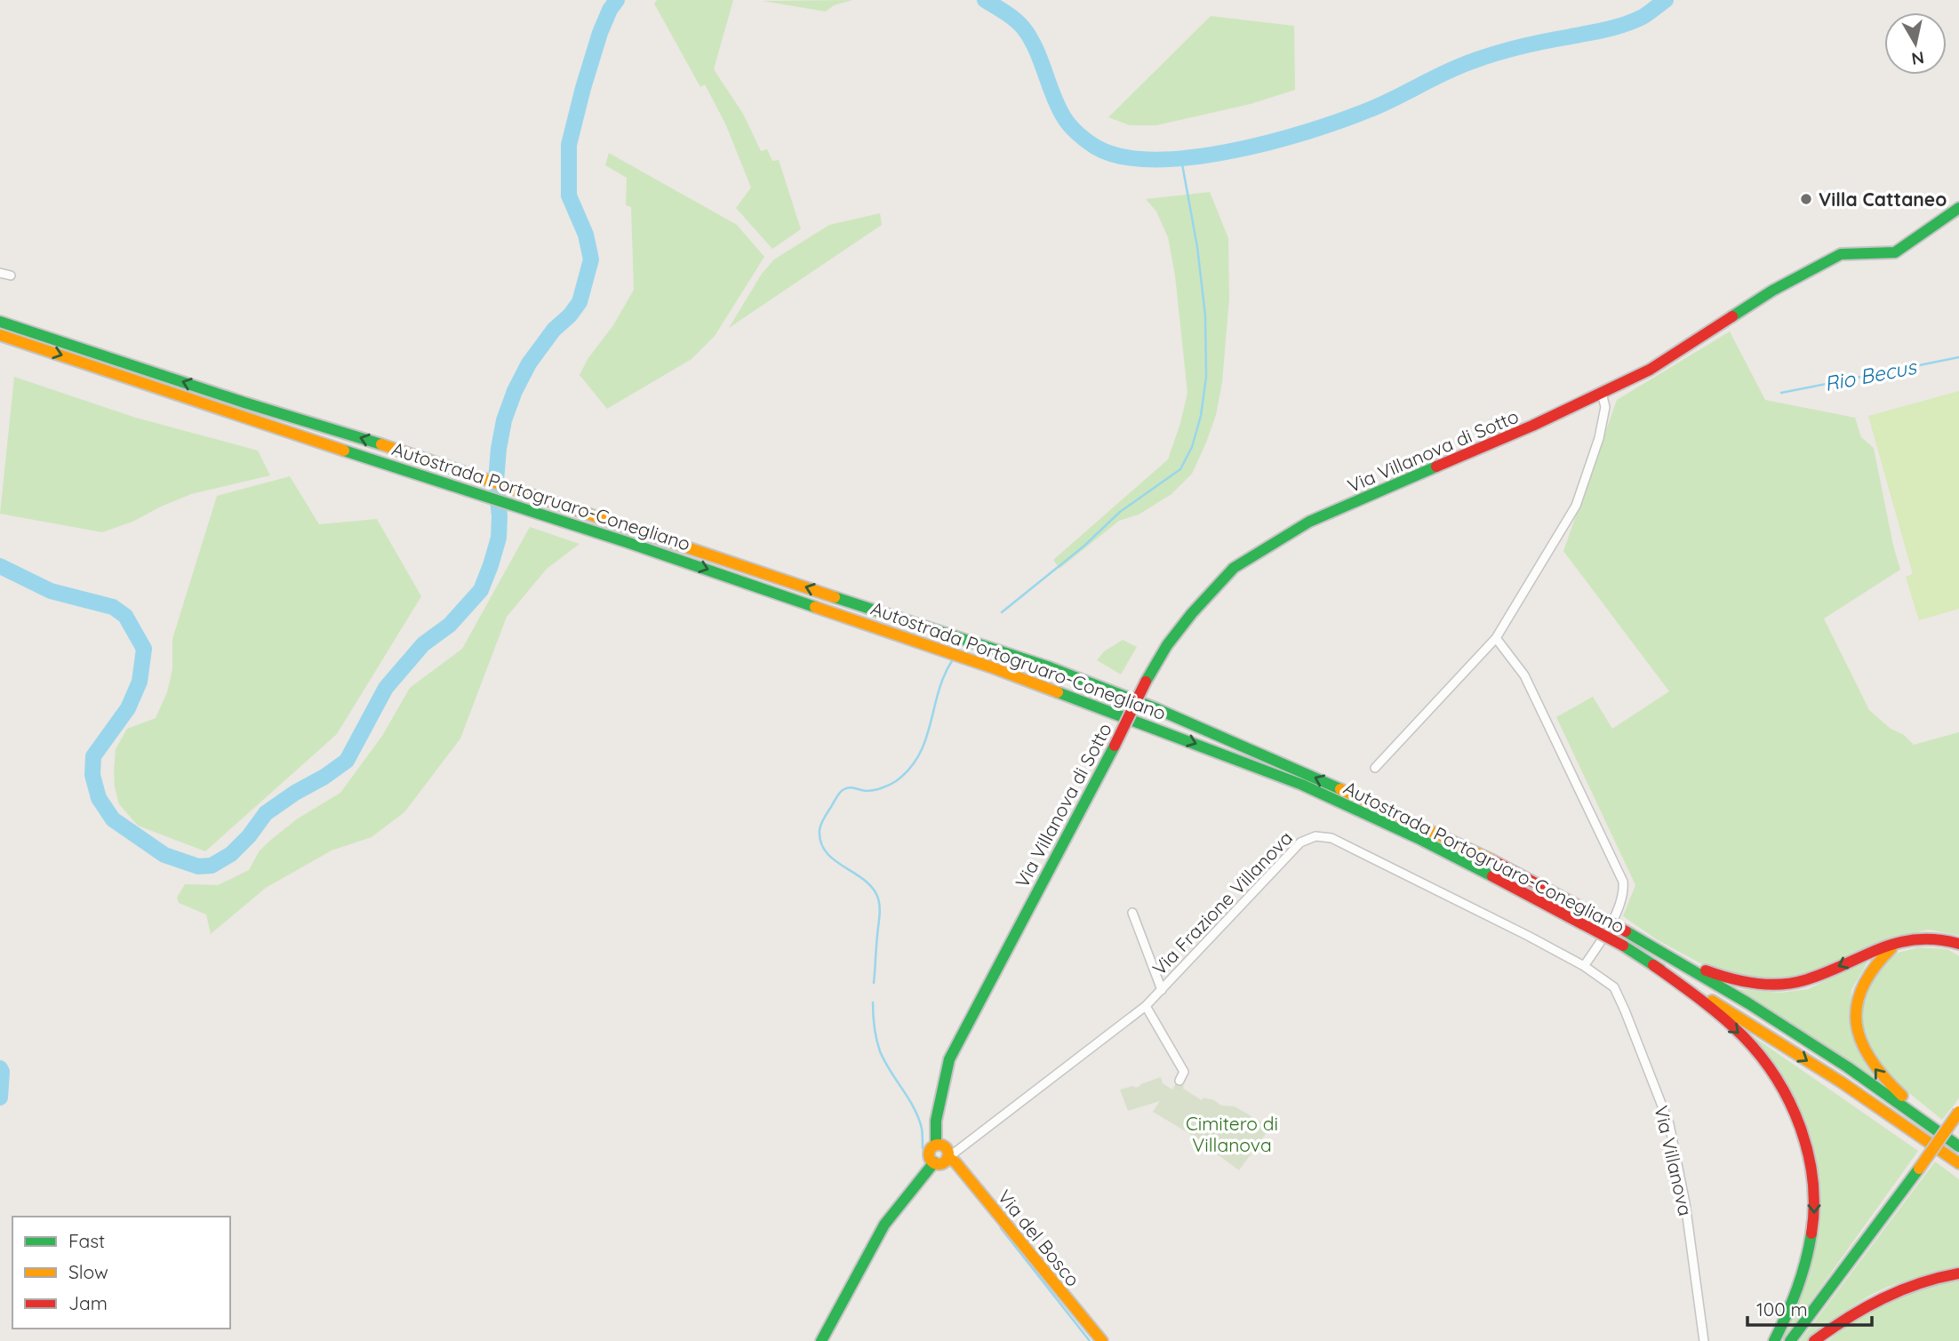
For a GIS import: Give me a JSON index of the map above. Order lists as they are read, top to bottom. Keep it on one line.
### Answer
{"streets":{"main road":["Via Villanova di Sotto","Autostrada Portogruaro-Conegliano","Via del Bosco"],"street":["Via Frazione Villanova","Via Villanova"]},"crossings":[["Via Villanova di Sotto","Via Frazione Villanova"],["Via Villanova di Sotto","Via del Bosco"],["Via Frazione Villanova","Via Villanova"],["Via Frazione Villanova","Via del Bosco"]],"water":["Rio Becus"],"parks":["Cimitero di Villanova"],"places":["Villa Cattaneo"],"legend":["Fast","Slow","Jam"],"scale_bar":"100 m","north":"bottom"}
